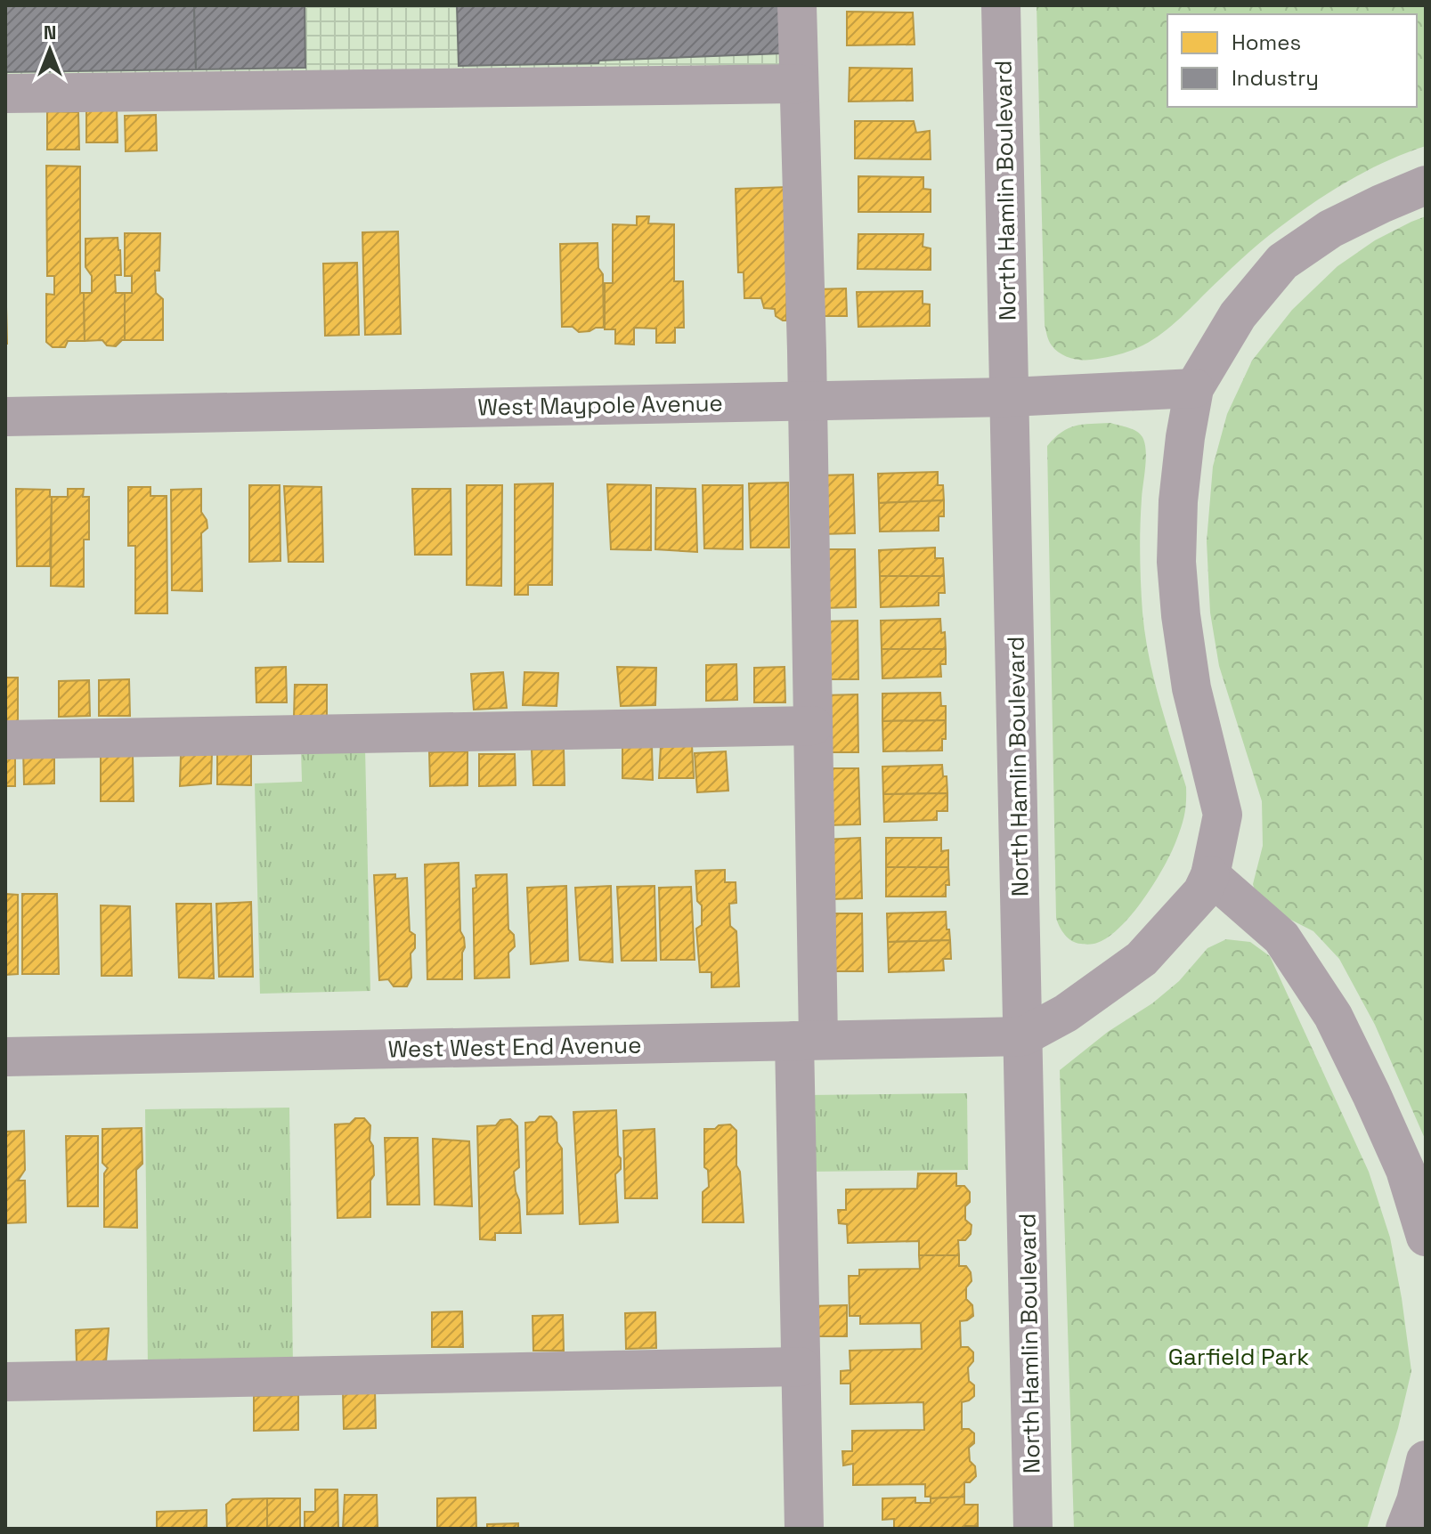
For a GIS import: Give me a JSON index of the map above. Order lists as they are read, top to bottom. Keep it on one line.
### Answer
{"streets":{"street":["North Hamlin Boulevard","West Maypole Avenue","West West End Avenue"]},"crossings":[["North Hamlin Boulevard","West Maypole Avenue"],["North Hamlin Boulevard","West West End Avenue"]],"parks":["Garfield Park"],"legend":["Homes","Industry"],"north":"top"}
